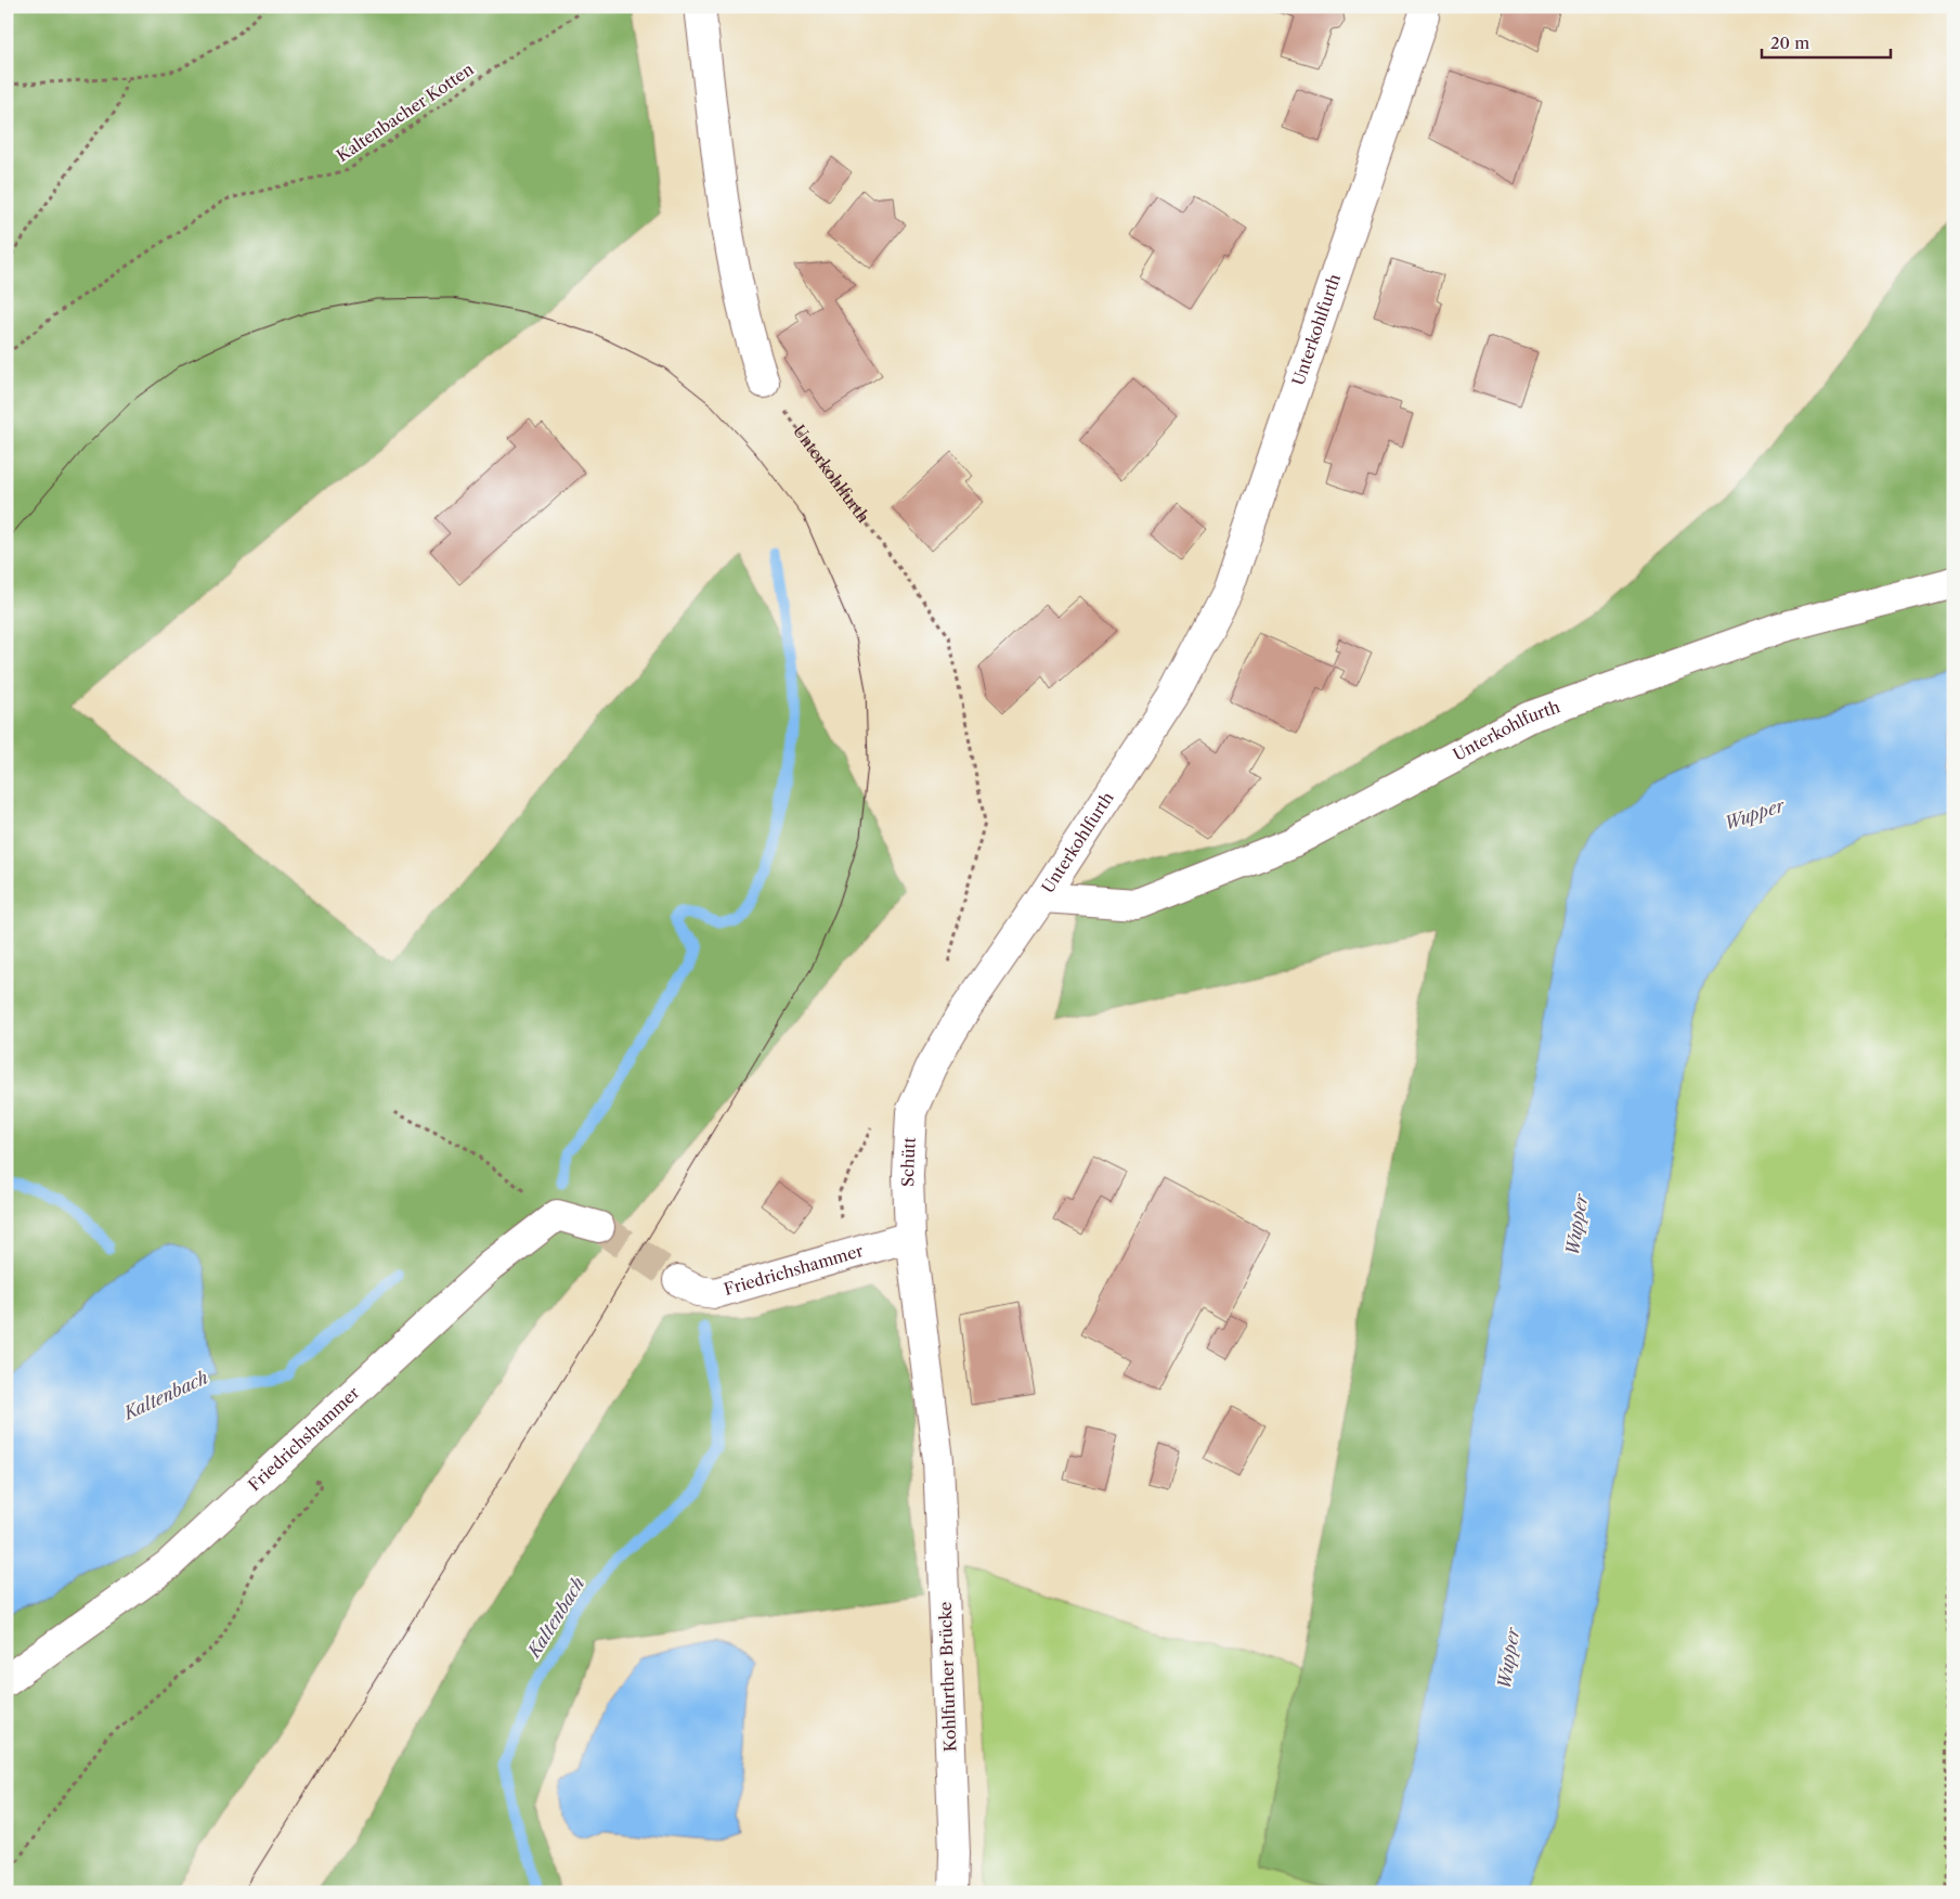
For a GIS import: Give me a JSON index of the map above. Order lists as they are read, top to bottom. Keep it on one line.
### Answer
{"streets":{"street":["Unterkohlfurth","Schütt","Friedrichshammer","Kohlfurther Brücke"],"path":["Kaltenbacher Kotten"]},"crossings":[["Unterkohlfurth","Schütt"],["Schütt","Friedrichshammer"],["Schütt","Kohlfurther Brücke"]],"water":["Wupper","Kaltenbach"],"scale_bar":"20 m"}
